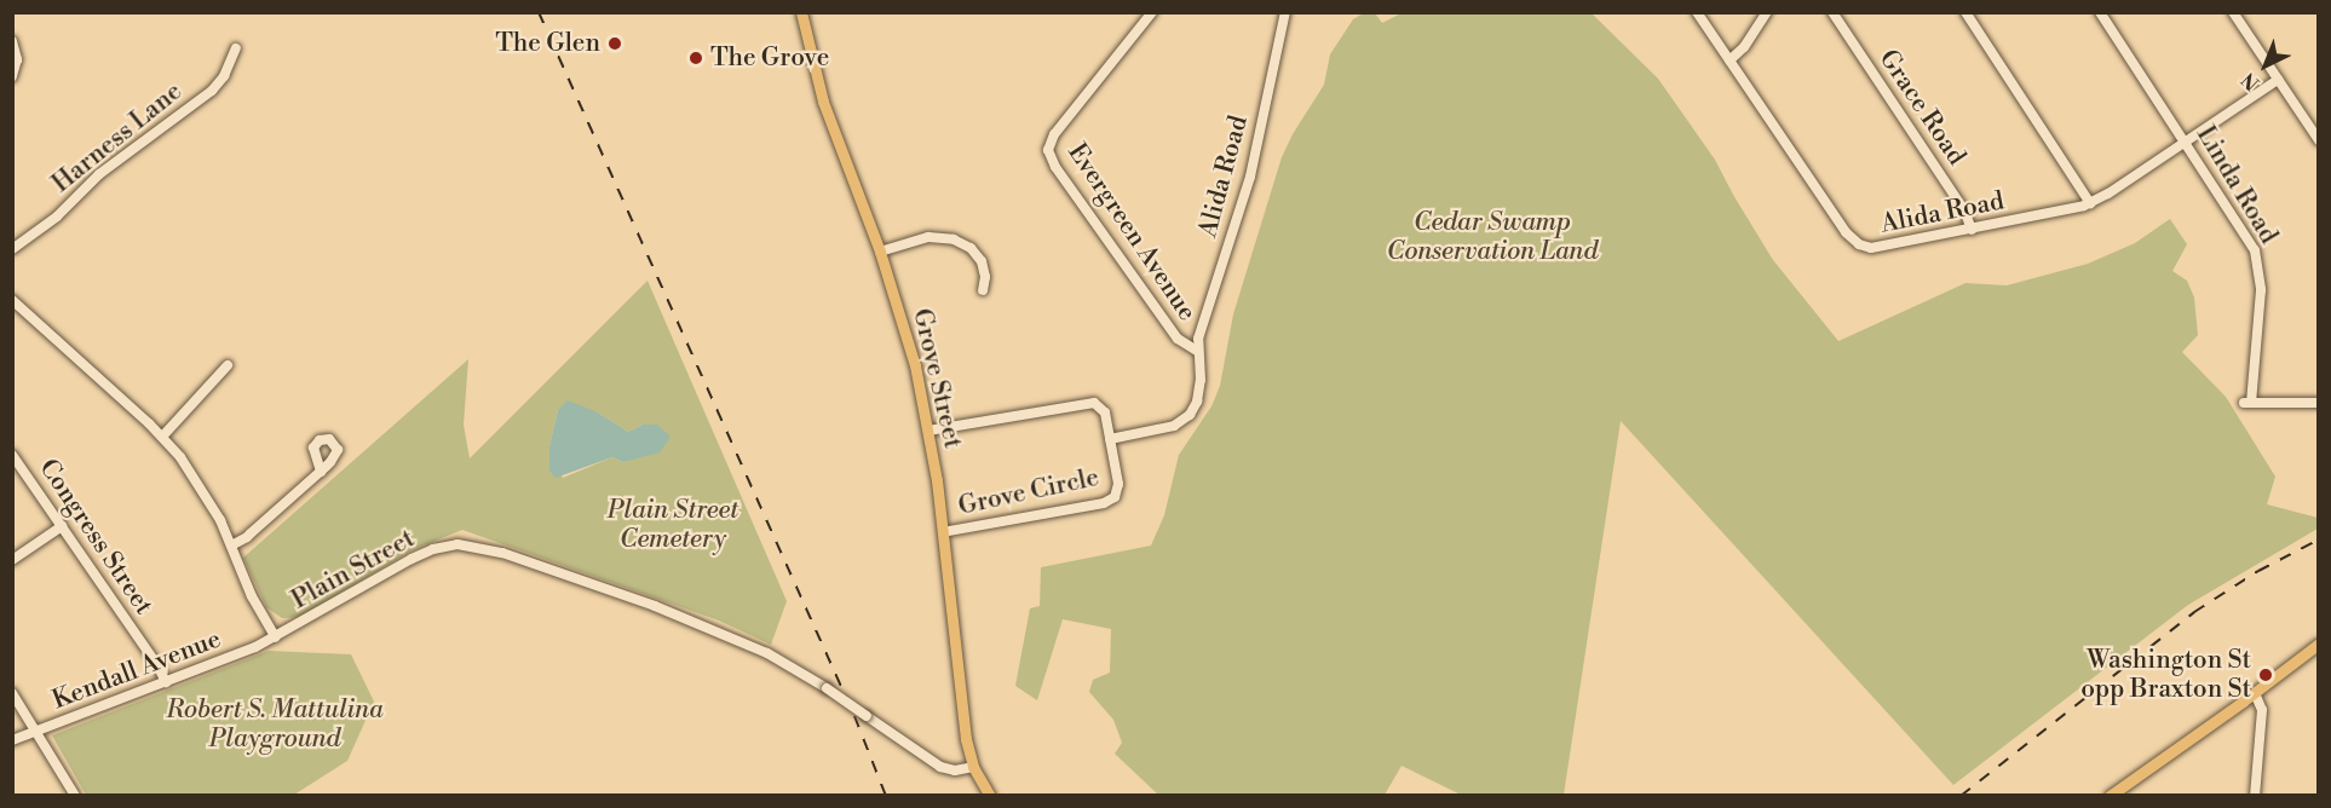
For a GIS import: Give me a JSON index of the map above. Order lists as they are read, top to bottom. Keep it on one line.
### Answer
{"streets":{"main road":["Grove Street"],"street":["Grace Road","Harness Lane","Alida Road","Linda Road","Evergreen Avenue","Grove Circle","Congress Street","Plain Street","Kendall Avenue"]},"crossings":[["Grace Road","Alida Road"],["Alida Road","Linda Road"],["Alida Road","Evergreen Avenue"],["Evergreen Avenue","Grove Circle"],["Grove Street","Grove Circle"],["Grove Street","Plain Street"],["Congress Street","Kendall Avenue"],["Plain Street","Kendall Avenue"]],"parks":["Cedar Swamp Conservation Land","Plain Street Cemetery","Robert S. Mattulina Playground"],"places":["The Glen","The Grove","Washington St opp Braxton St"],"north":"bottom left"}
